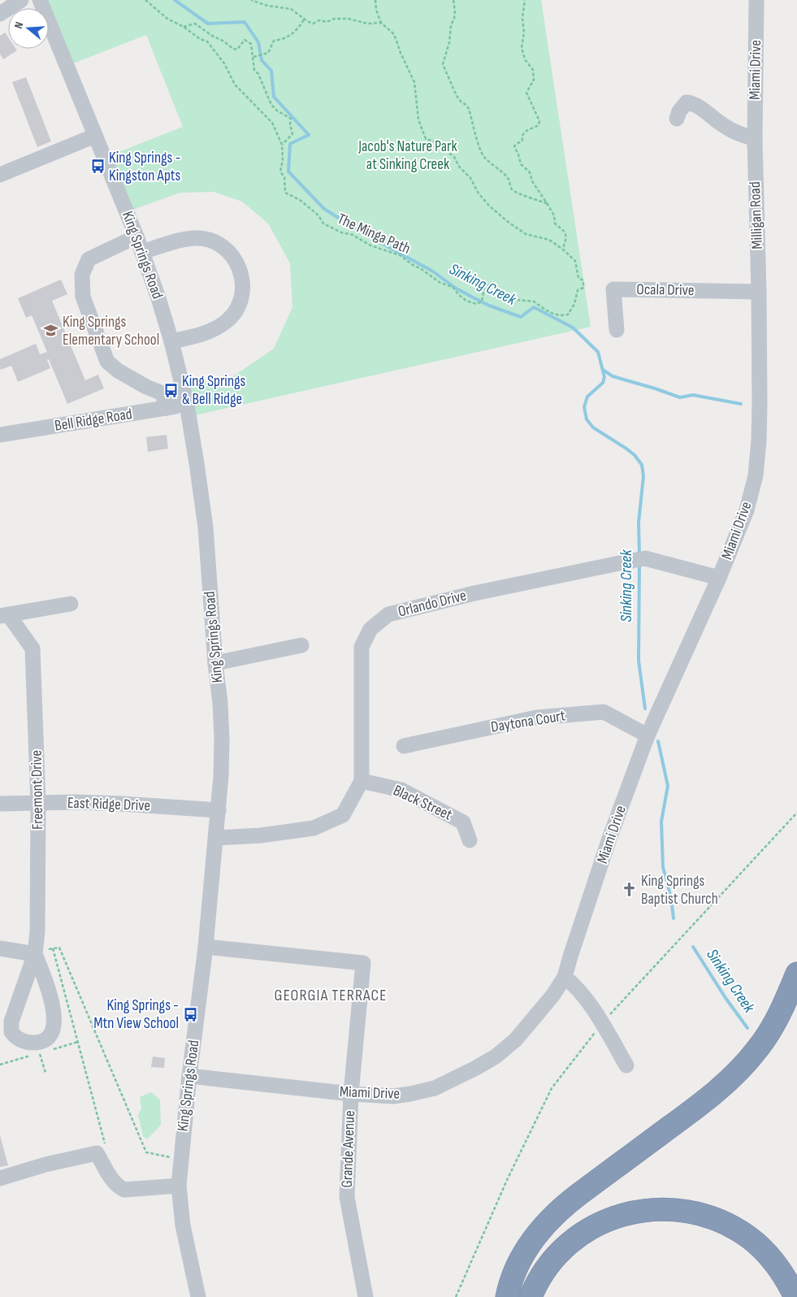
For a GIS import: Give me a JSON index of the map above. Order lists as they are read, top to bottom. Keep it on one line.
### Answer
{"streets":{"street":["Miami Drive","Milligan Road","King Springs Road","Ocala Drive","Bell Ridge Road","Orlando Drive","Daytona Court","Freemont Drive","Black Street","East Ridge Drive","Grande Avenue"],"path":["The Minga Path"]},"crossings":[["Miami Drive","Milligan Road"],["Miami Drive","King Springs Road"],["Miami Drive","Ocala Drive"],["Miami Drive","Orlando Drive"],["Miami Drive","Daytona Court"],["Miami Drive","Grande Avenue"],["Milligan Road","Ocala Drive"],["King Springs Road","Bell Ridge Road"],["King Springs Road","Orlando Drive"],["King Springs Road","East Ridge Drive"],["King Springs Road","Grande Avenue"],["Orlando Drive","Black Street"],["Freemont Drive","East Ridge Drive"]],"districts":["GEORGIA TERRACE"],"water":["Sinking Creek"],"parks":["Jacob's Nature Park at Sinking Creek"],"places":{"bus stop":["King Springs - Kingston Apts","King Springs & Bell Ridge","King Springs - Mtn View School"],"school or university":["King Springs Elementary School"],"church":["King Springs Baptist Church"]},"north":"left"}
